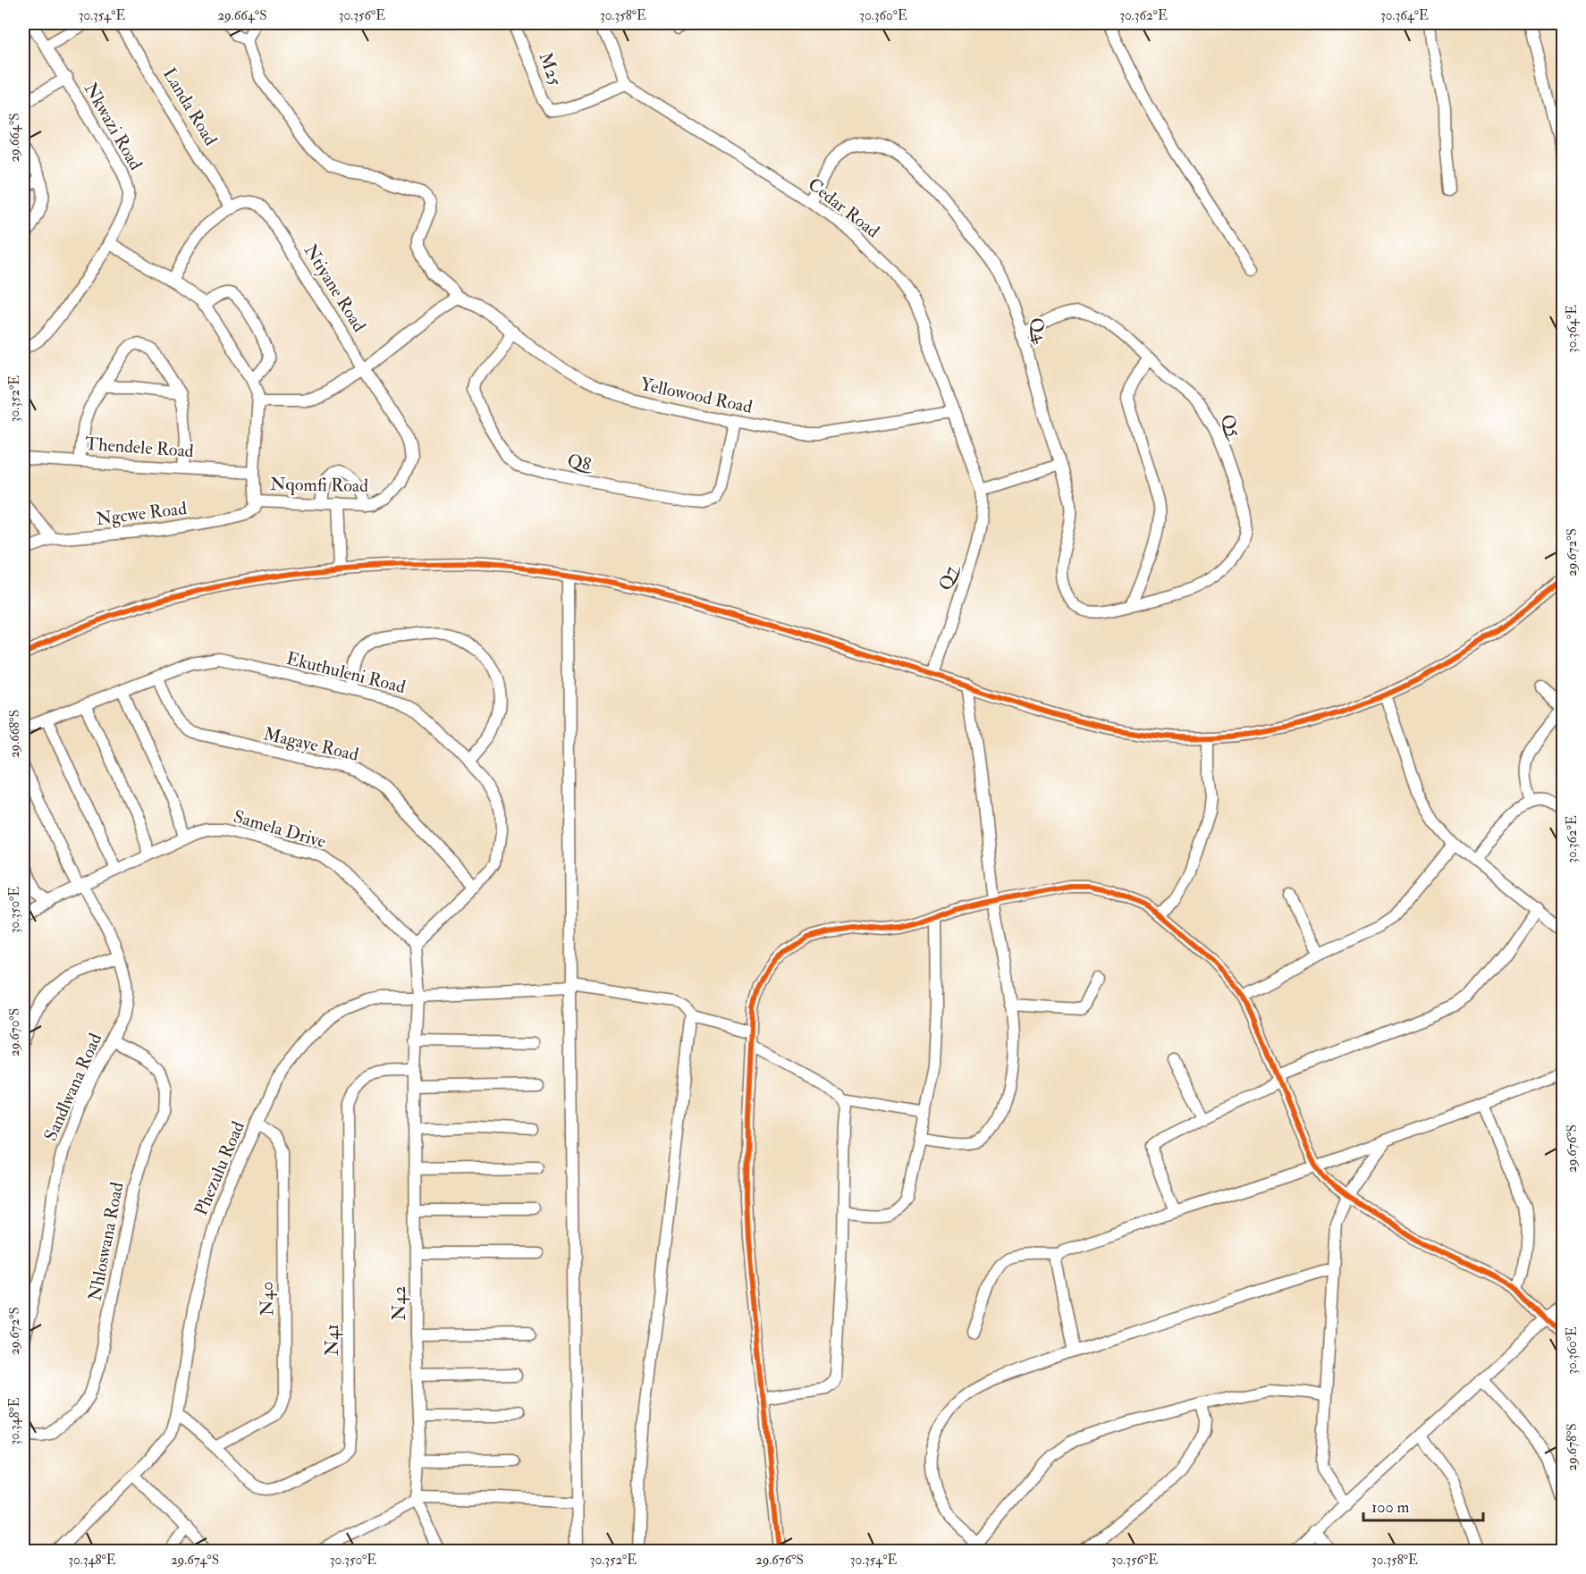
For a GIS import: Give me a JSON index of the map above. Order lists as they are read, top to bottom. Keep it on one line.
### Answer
{"streets":{"street":["M25","Landa Road","Nkwazi Road","Cedar Road","Ntiyane Road","Q4","Yellowood Road","Q5","Thendele Road","Q8","Nqomfi Road","Ngcwe Road","Q7","Ekuthuleni Road","Magaye Road","Samela Drive","Sandlwana Road","Phezulu Road","Nhloswana Road","N40","N42","N41"]},"crossings":[["M25","Cedar Road"],["Landa Road","Ntiyane Road"],["Nkwazi Road","Nqomfi Road"],["Cedar Road","Q4"],["Cedar Road","Yellowood Road"],["Cedar Road","Q7"],["Ntiyane Road","Nqomfi Road"],["Q4","Q5"],["Yellowood Road","Q8"],["Thendele Road","Nqomfi Road"],["Nqomfi Road","Ngcwe Road"],["Ekuthuleni Road","Magaye Road"],["Ekuthuleni Road","Samela Drive"],["Samela Drive","Sandlwana Road"],["Sandlwana Road","Nhloswana Road"],["Phezulu Road","N40"],["Phezulu Road","N42"],["Phezulu Road","N41"],["N40","N41"],["N42","N41"]],"scale_bar":"100 m","coordinates":["30.354°E","29.664°S","30.356°E","30.358°E","30.360°E","30.362°E","30.364°E","30.352°E","29.672°S","29.668°S","30.350°E","29.670°S","29.676°S","30.348°E","29.678°S","29.674°S"]}
